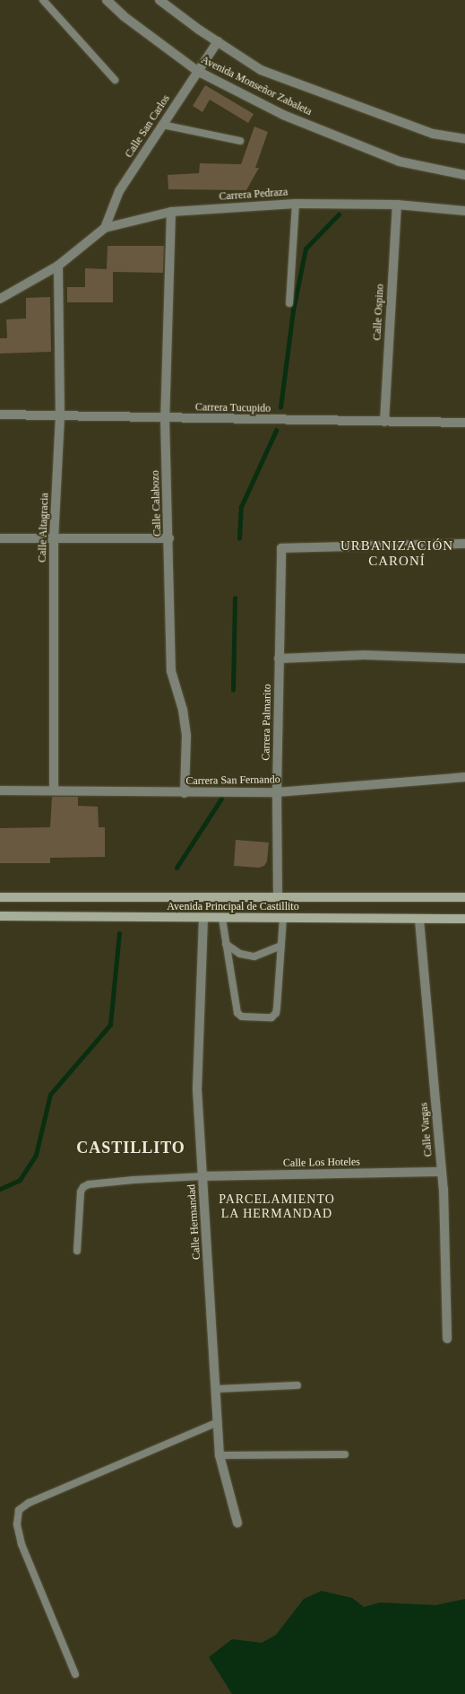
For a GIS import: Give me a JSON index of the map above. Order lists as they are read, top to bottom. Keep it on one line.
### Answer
{"streets":{"main road":["Avenida Principal de Castillito"],"street":["Avenida Monseñor Zabaleta","Calle San Carlos","Carrera Pedraza","Calle Ospino","Carrera Tucupido","Calle Calabozo","Calle Altagracia","Carrera Palmarito","Carrera San Fernando","Calle Vargas","Calle Los Hoteles","Calle Hermandad"]},"crossings":[["Avenida Monseñor Zabaleta","Calle San Carlos"],["Calle San Carlos","Carrera Pedraza"],["Carrera Pedraza","Calle Ospino"],["Carrera Pedraza","Calle Calabozo"],["Carrera Pedraza","Calle Altagracia"],["Calle Ospino","Carrera Tucupido"],["Carrera Tucupido","Calle Calabozo"],["Carrera Tucupido","Calle Altagracia"],["Calle Calabozo","Carrera San Fernando"],["Calle Altagracia","Carrera San Fernando"],["Carrera Palmarito","Carrera San Fernando"],["Carrera Palmarito","Avenida Principal de Castillito"],["Avenida Principal de Castillito","Calle Vargas"],["Avenida Principal de Castillito","Calle Hermandad"],["Calle Vargas","Calle Los Hoteles"],["Calle Los Hoteles","Calle Hermandad"]],"districts":["URBANIZACIÓN CARONÍ","CASTILLITO","PARCELAMIENTO LA HERMANDAD"]}
